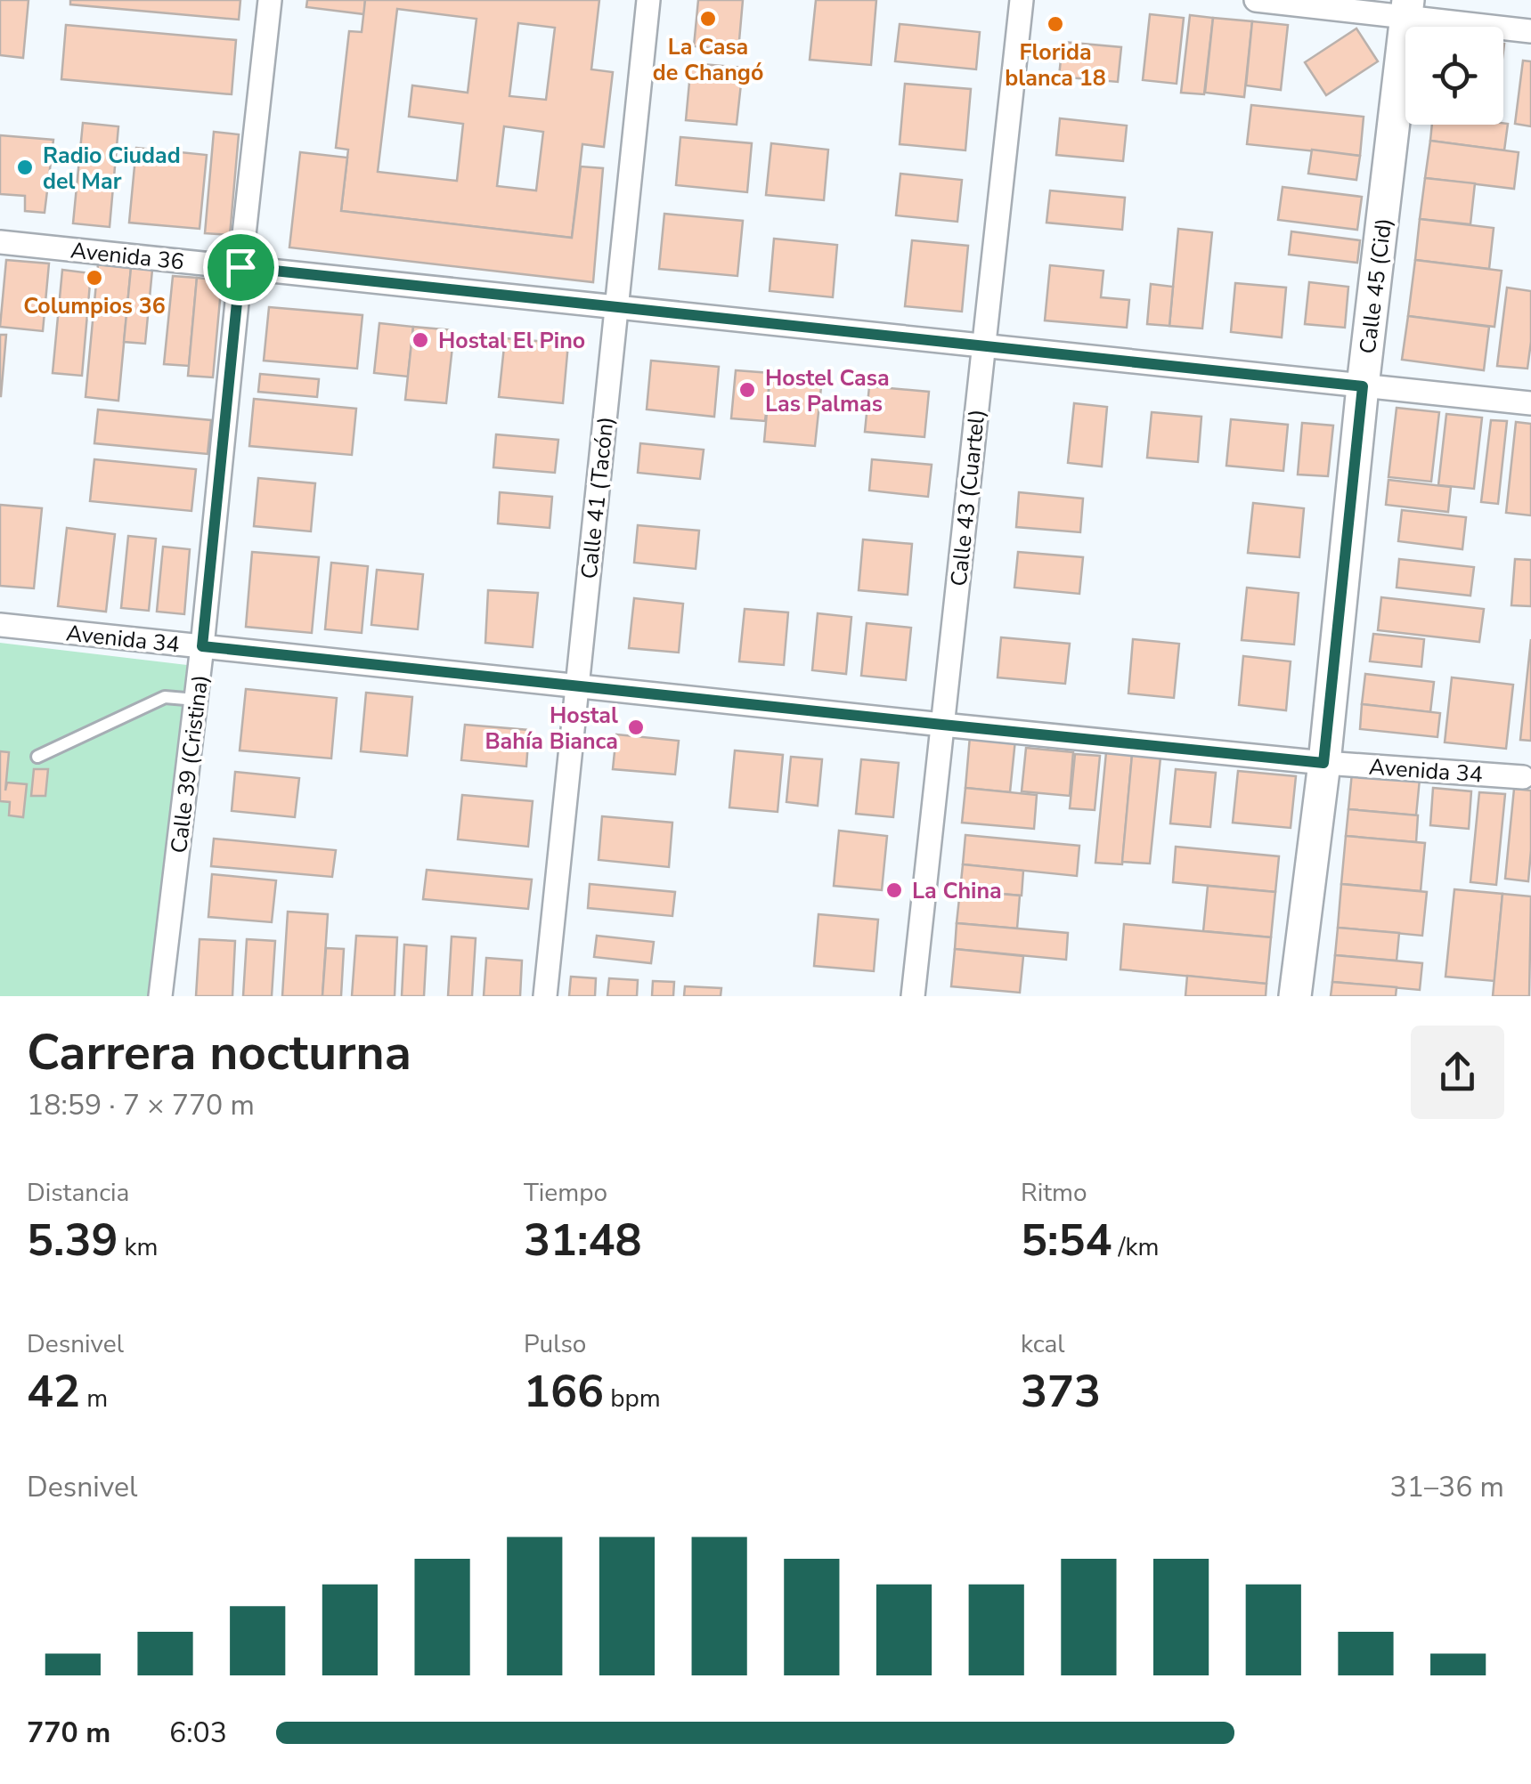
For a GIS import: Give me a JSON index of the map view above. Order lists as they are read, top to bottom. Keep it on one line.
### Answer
{"streets":{"main road":["Calle 45 (Cid)"],"street":["Avenida 36","Calle 41 (Tacón)","Calle 43 (Cuartel)","Avenida 34","Calle 39 (Cristina)"]},"crossings":[["Avenida 36","Calle 45 (Cid)"],["Avenida 36","Calle 41 (Tacón)"],["Avenida 36","Calle 43 (Cuartel)"],["Avenida 36","Calle 39 (Cristina)"],["Calle 45 (Cid)","Avenida 34"],["Calle 41 (Tacón)","Avenida 34"],["Calle 43 (Cuartel)","Avenida 34"],["Avenida 34","Calle 39 (Cristina)"]],"places":["La Casa de Changó","Florida blanca 18","Radio Ciudad del Mar","Columpios 36","Hostal El Pino","Hostel Casa Las Palmas","Hostal Bahía Bianca","La China"],"page":{"heading":["Carrera nocturna","18:59 · 7 × 770 m"],"stats":[["Distancia","5.39 km"],["Tiempo","31:48"],["Ritmo","5:54 /km"],["Desnivel","42 m"],["Pulso","166 bpm"],["kcal","373"]],"chart":["Desnivel","31–36 m"],"list":[{"name":"770 m","note":"6:03"}]}}
